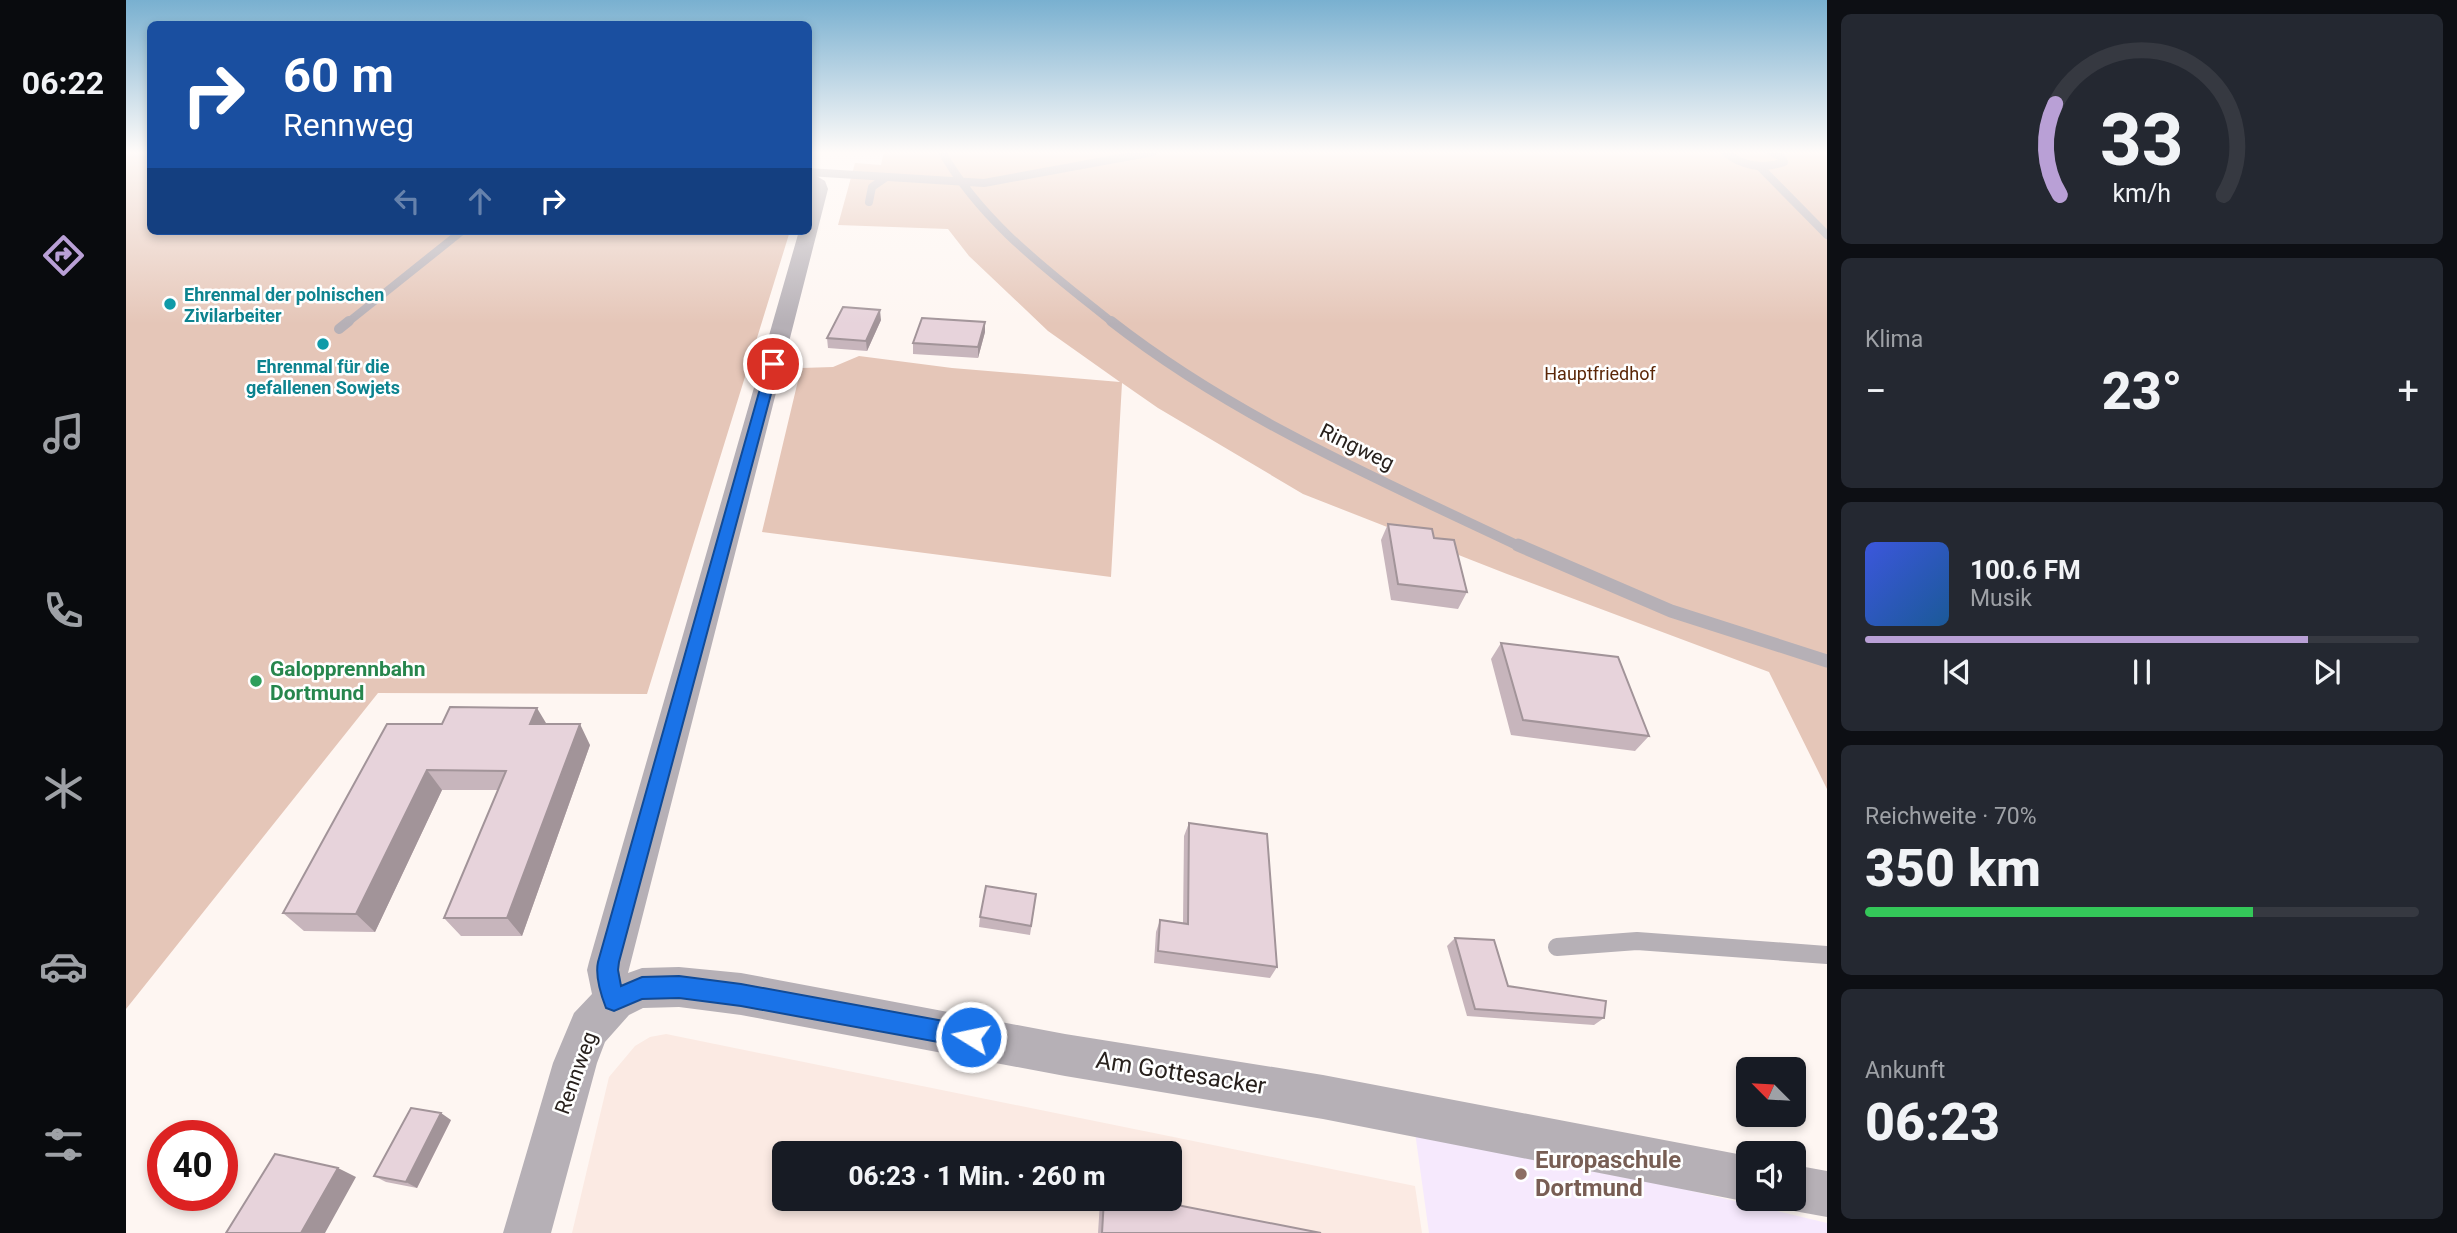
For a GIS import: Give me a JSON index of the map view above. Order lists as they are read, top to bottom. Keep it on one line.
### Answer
{"streets":{"street":["Rennweg","Am Gottesacker"],"lane":["Ringweg"]},"crossings":[["Rennweg","Am Gottesacker"]],"parks":["Hauptfriedhof"],"places":["Ehrenmal der polnischen Zivilarbeiter","Ehrenmal für die gefallenen Sowjets","Galopprennbahn Dortmund","Europaschule Dortmund"],"north":"top left","page":{"tabs":"06:22","turn":["60 m","Rennweg"],"tile":["Klima",["Reichweite · 70%","350 km"],["Ankunft","06:23"]],"heat":["−","23°","+"],"song":["100.6 FM","Musik"],"limit":"40","trip":"06:23 · 1 Min. · 260 m","gauge":["33","km/h"]}}
